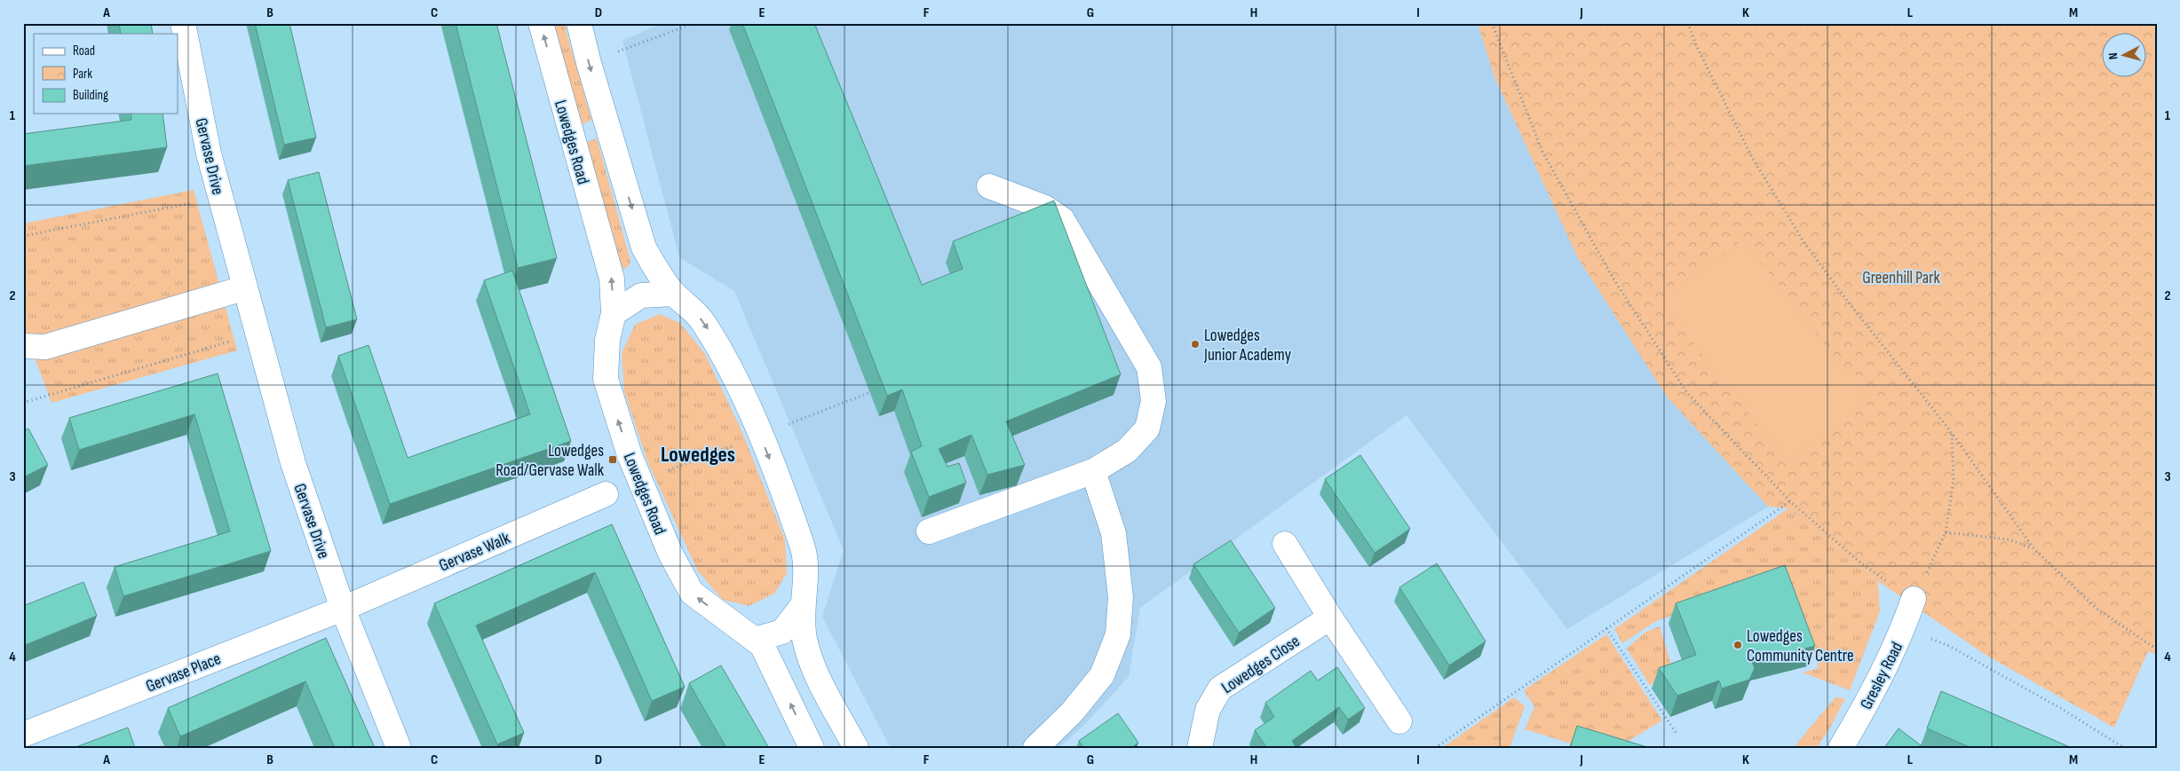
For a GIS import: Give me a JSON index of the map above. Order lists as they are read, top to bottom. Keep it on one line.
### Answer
{"streets":{"street":["Lowedges Road","Gervase Drive","Gervase Walk","Lowedges Close","Gervase Place","Gresley Road"]},"crossings":[["Gervase Drive","Gervase Walk"],["Gervase Drive","Gervase Place"],["Gervase Walk","Gervase Place"]],"districts":["Lowedges"],"parks":["Greenhill Park"],"places":{"other":["Lowedges Junior Academy","Lowedges Community Centre"],"transit":["Lowedges Road/Gervase Walk"]},"legend":["Road","Park","Building"],"north":"left","grid":{"columns":["A","B","C","D","E","F","G","H","I","J","K","L","M"],"rows":["1","2","3","4"]}}
